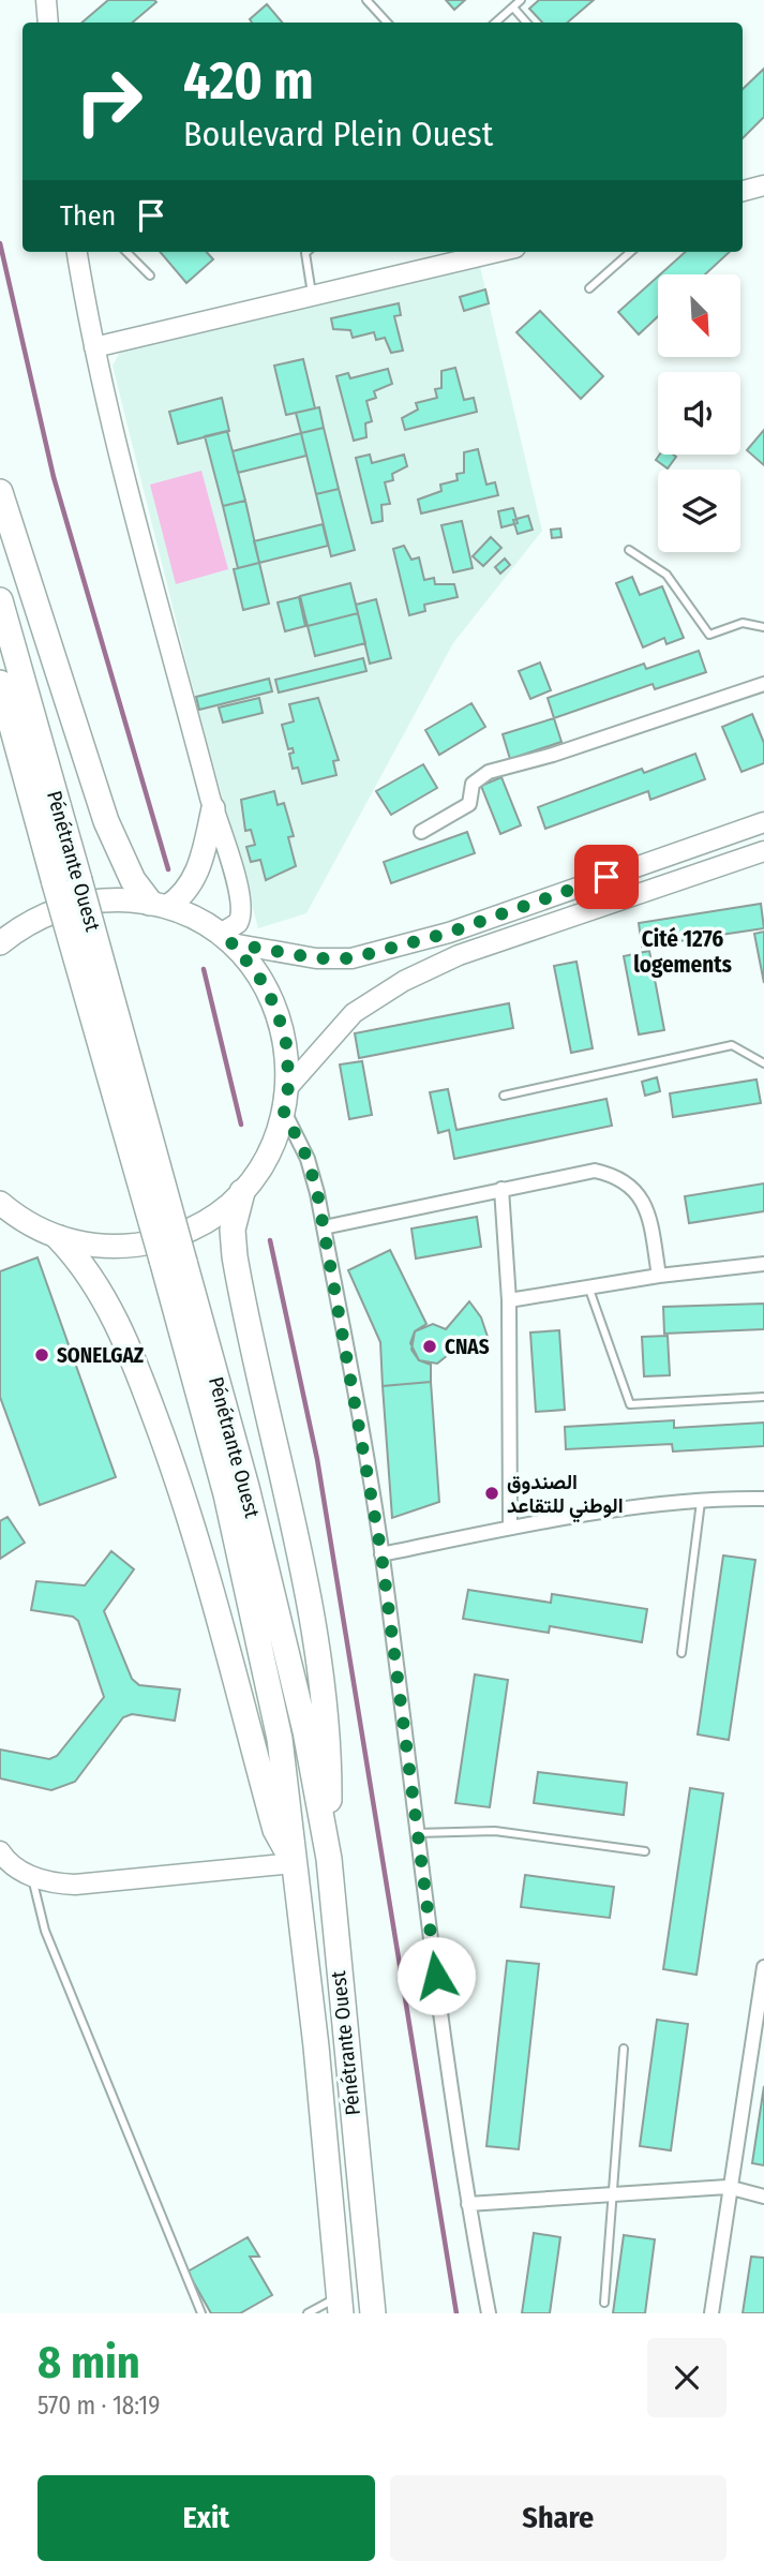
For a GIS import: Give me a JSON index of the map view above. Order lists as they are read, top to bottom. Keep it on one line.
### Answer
{"streets":{"highway":["Pénétrante Ouest"]},"districts":["Cité 1276 logements"],"places":["CNAS","SONELGAZ","الصندوق الوطني للتقاعد"],"north":"bottom right","page":{"turn":["420 m","Boulevard Plein Ouest"],"then":"Then","heading":["8 min","570 m · 18:19"],"buttons":["Exit","Share"]}}
